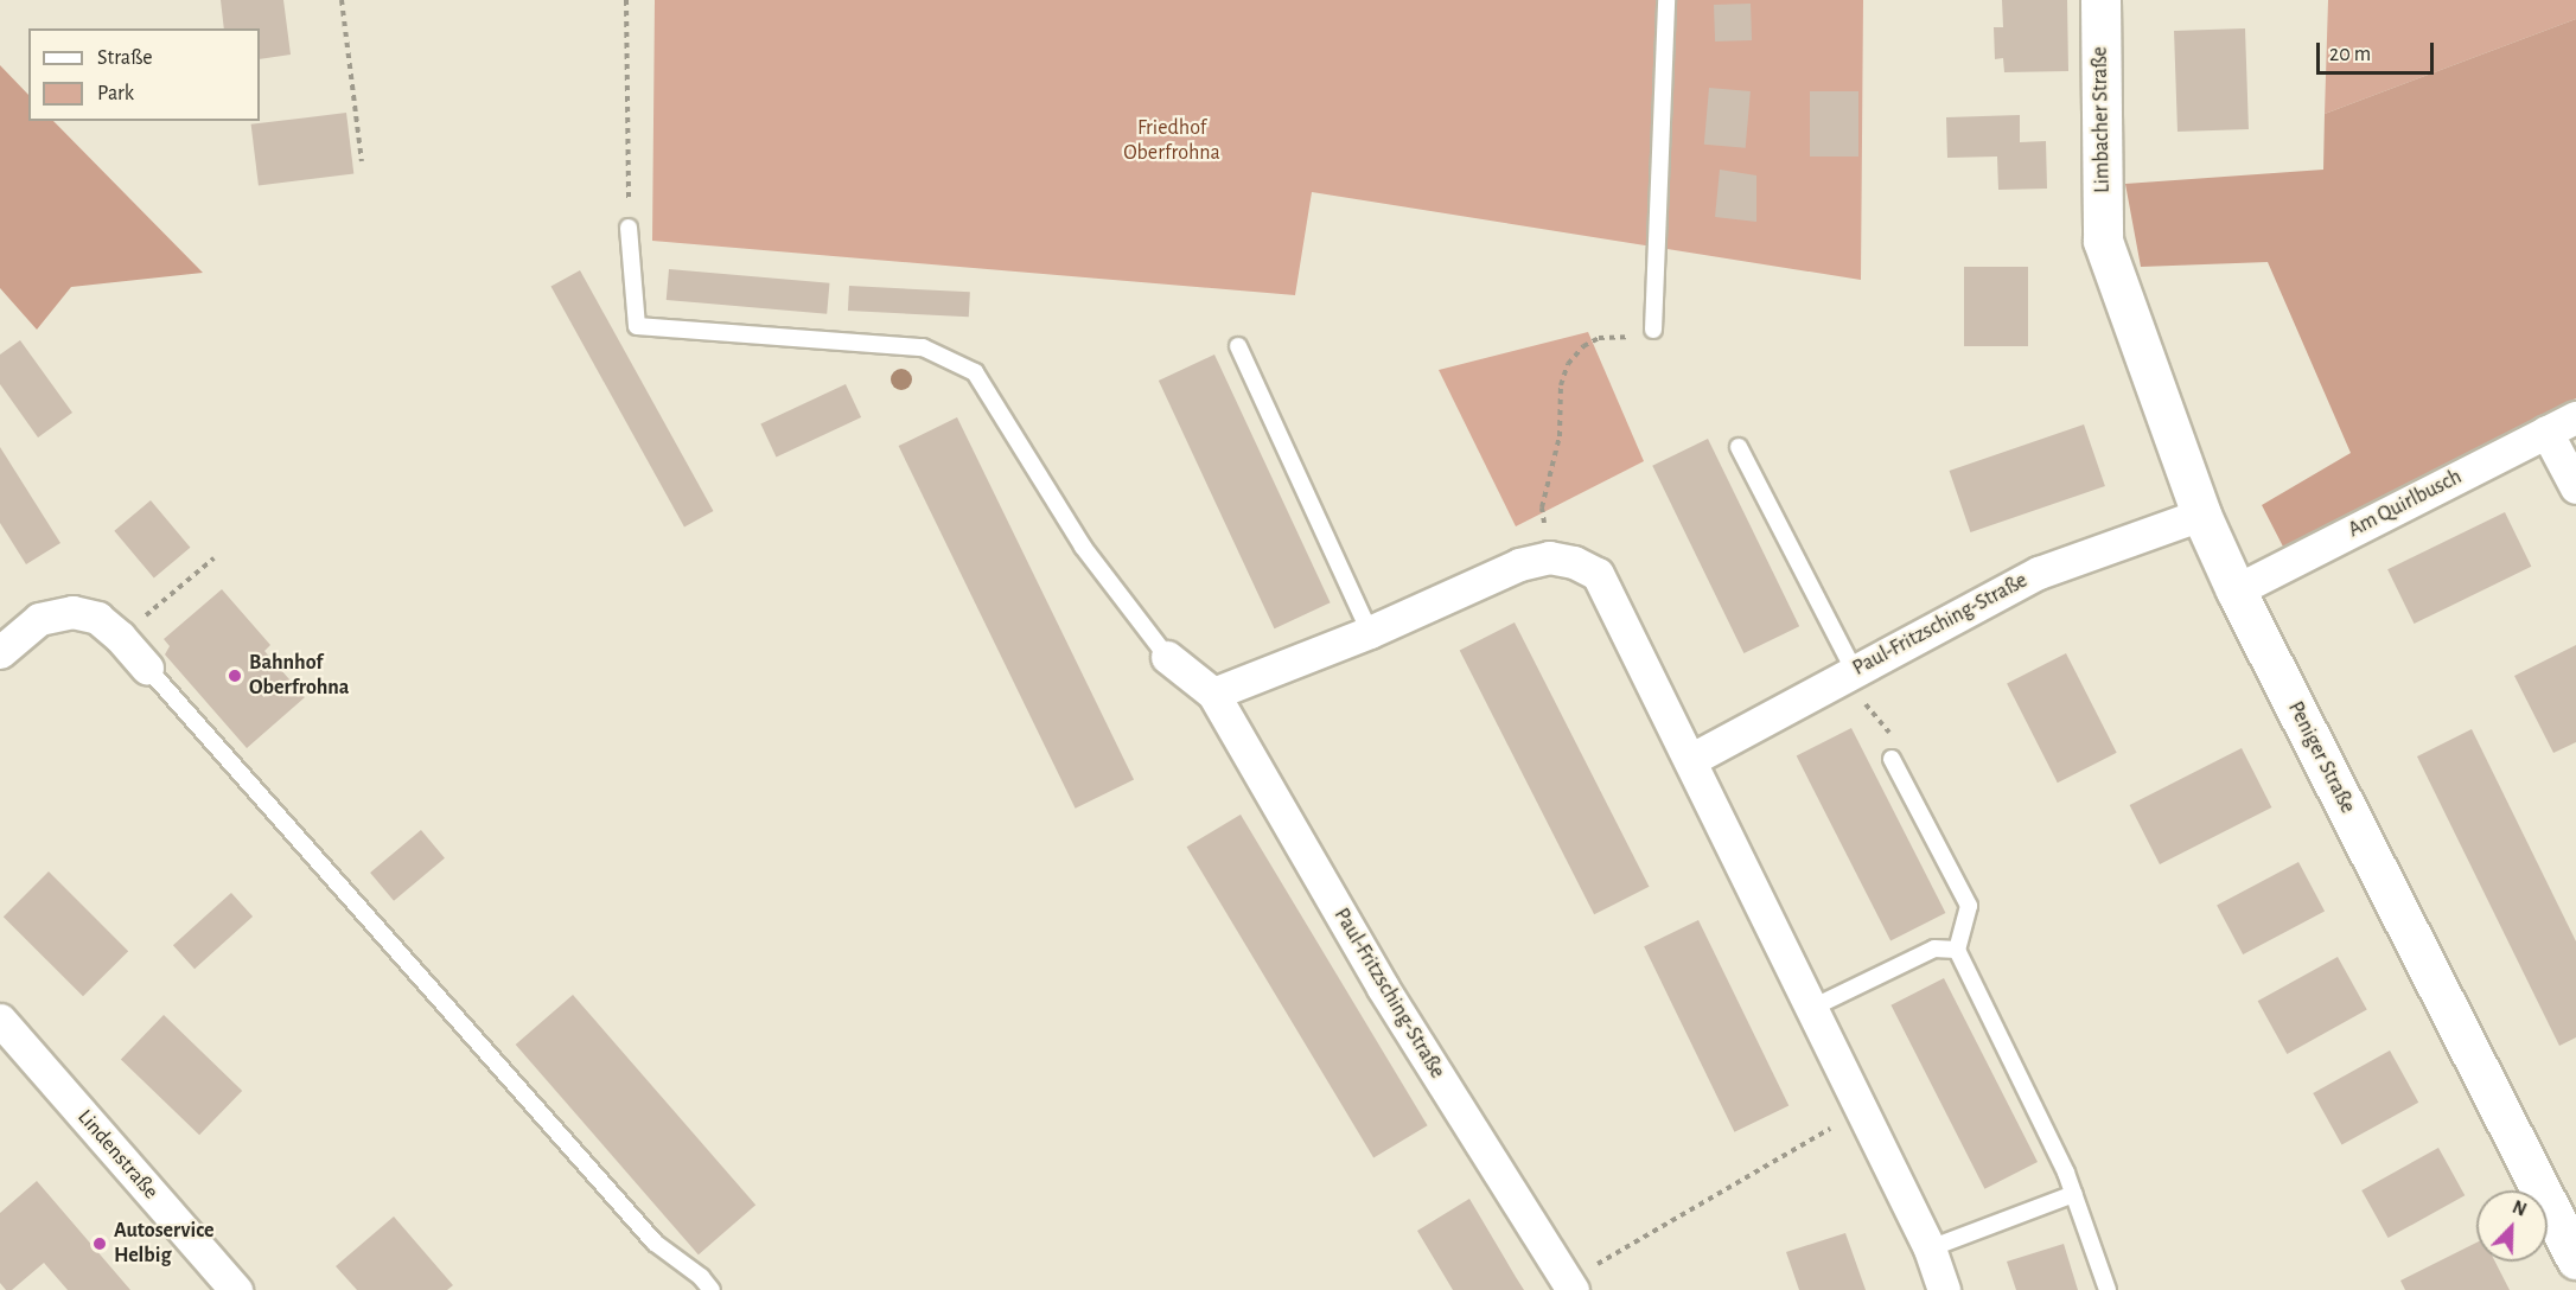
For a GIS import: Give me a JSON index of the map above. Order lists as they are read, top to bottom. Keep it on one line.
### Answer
{"streets":{"street":["Limbacher Straße","Am Quirlbusch","Paul-Fritzsching-Straße","Peniger Straße","Lindenstraße"]},"crossings":[["Limbacher Straße","Peniger Straße"],["Am Quirlbusch","Peniger Straße"],["Paul-Fritzsching-Straße","Peniger Straße"]],"parks":["Friedhof Oberfrohna"],"places":["Bahnhof Oberfrohna","Autoservice Helbig"],"legend":["Straße","Park"],"scale_bar":"20 m","north":"top right"}
